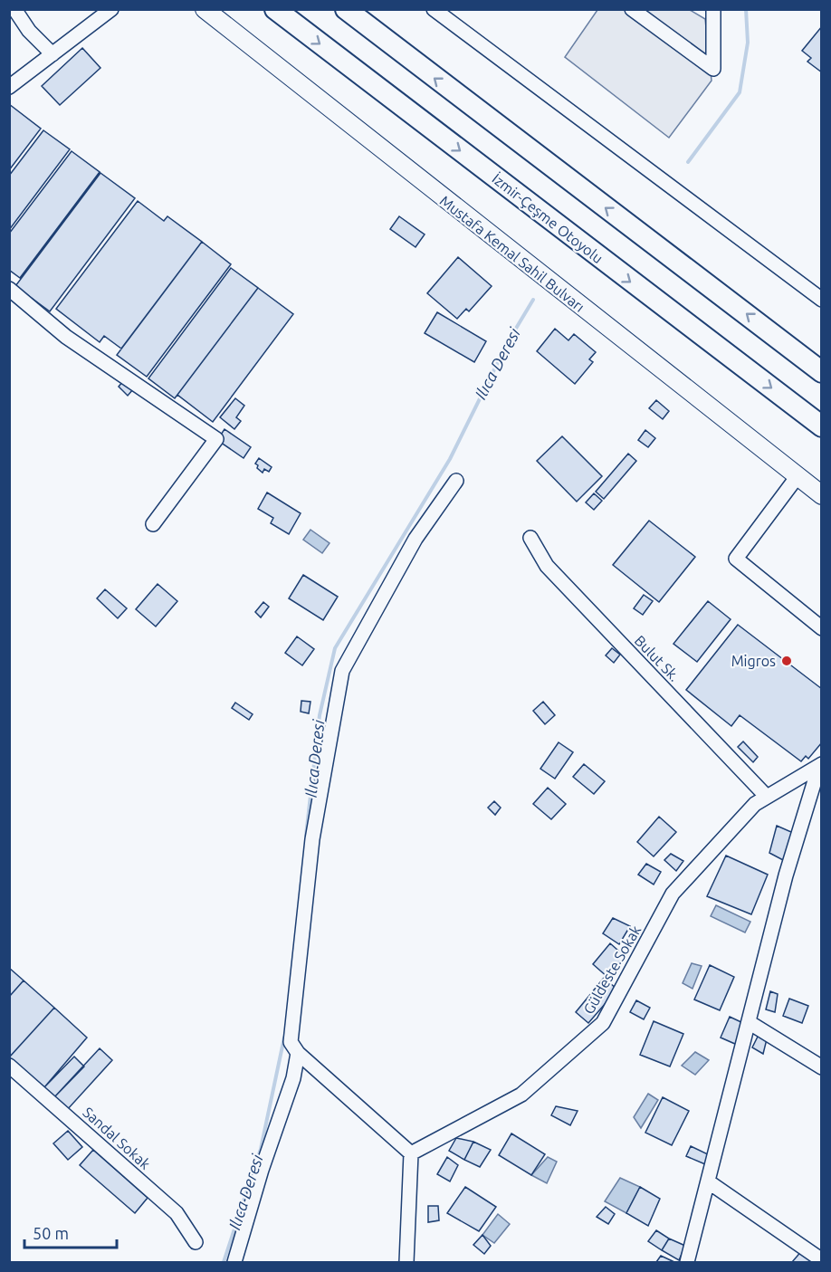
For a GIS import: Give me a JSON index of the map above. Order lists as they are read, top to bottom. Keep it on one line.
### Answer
{"streets":{"highway":["İzmir-Çeşme Otoyolu"],"main road":["Mustafa Kemal Sahil Bulvarı"],"street":["Bulut Sk.","Güldeste Sokak","Sandal Sokak"]},"crossings":[["Bulut Sk.","Güldeste Sokak"]],"water":["Ilıca Deresi"],"places":["Migros"],"scale_bar":"50 m"}
